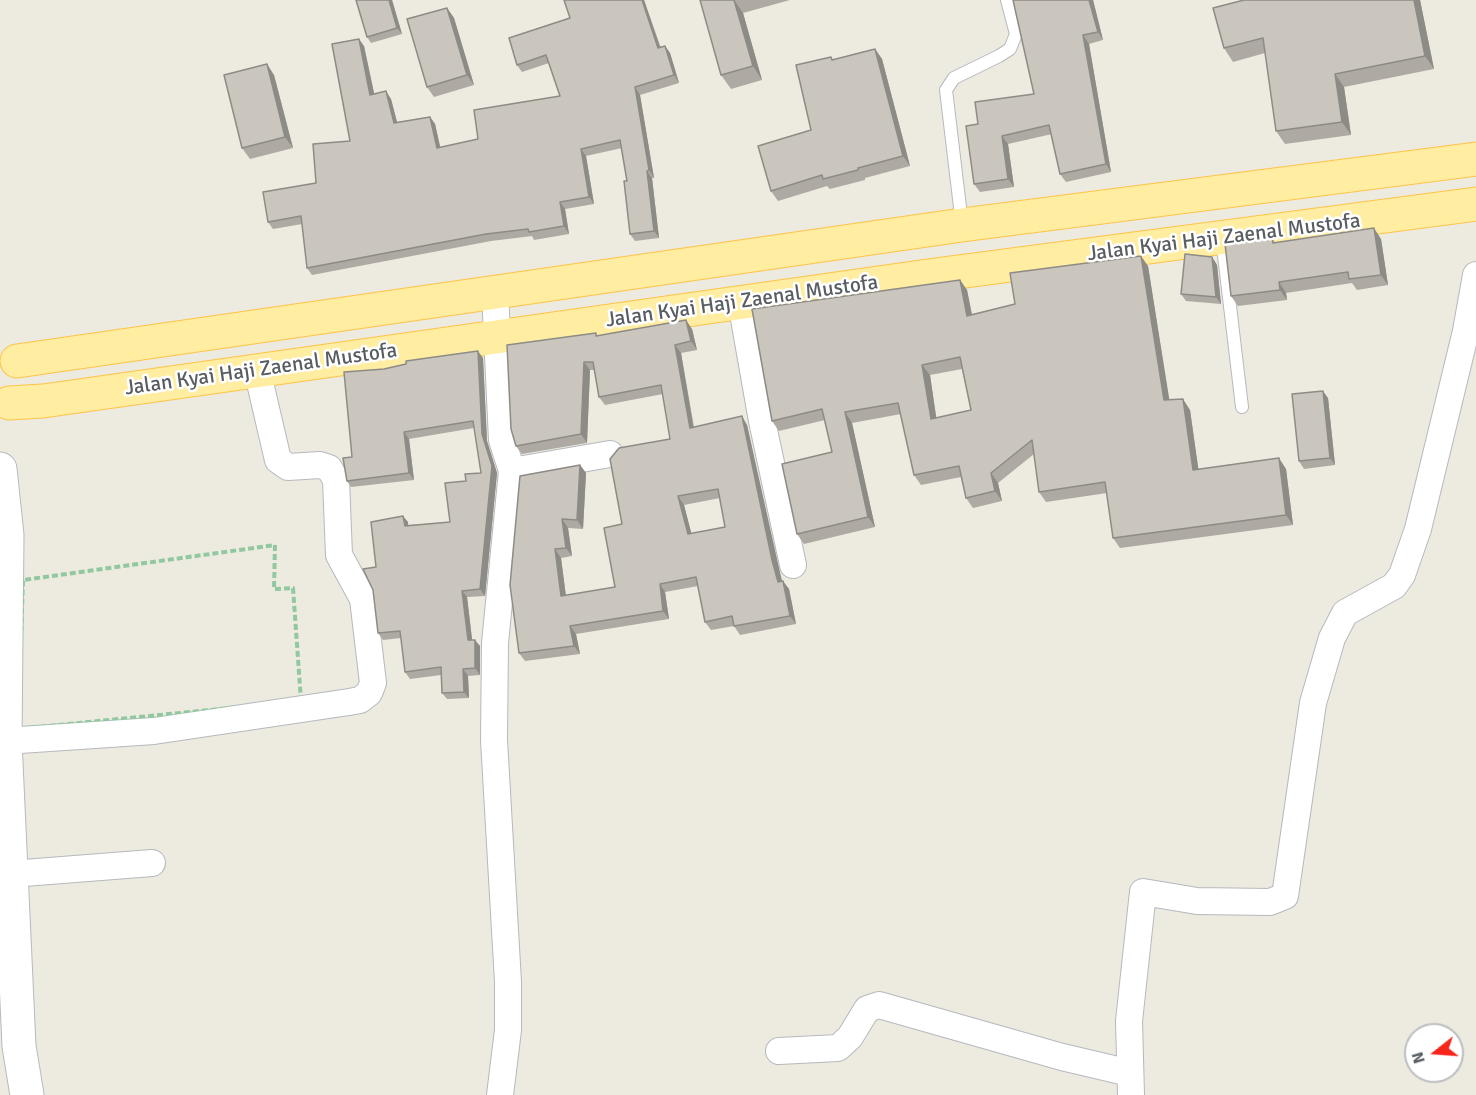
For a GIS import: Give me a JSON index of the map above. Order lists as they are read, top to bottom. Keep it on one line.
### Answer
{"streets":{"main road":["Jalan Kyai Haji Zaenal Mustofa"]},"north":"left"}
